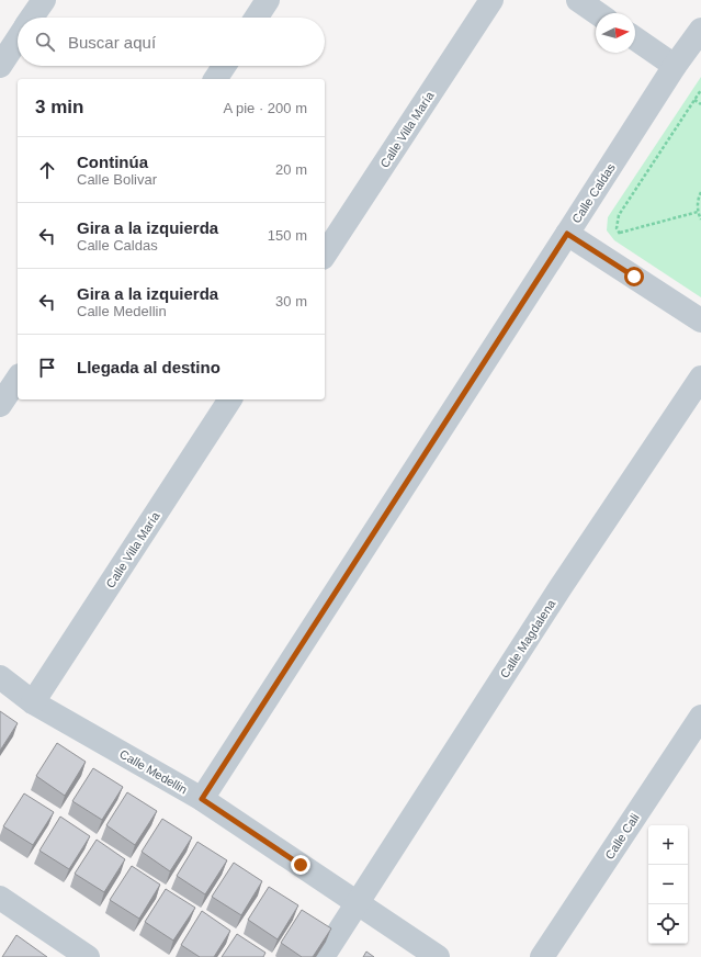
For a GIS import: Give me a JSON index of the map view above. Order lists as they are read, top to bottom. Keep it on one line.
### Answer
{"streets":{"street":["Calle Villa María","Calle Caldas","Calle Magdalena","Calle Medellin","Calle Cali"]},"crossings":[["Calle Villa María","Calle Medellin"],["Calle Caldas","Calle Medellin"],["Calle Magdalena","Calle Medellin"]],"north":"right","page":{"search":"Buscar aquí","heading":["3 min","A pie · 200 m"],"list":[["Continúa","Calle Bolivar","20 m"],["Gira a la izquierda","Calle Caldas","150 m"],["Gira a la izquierda","Calle Medellin","30 m"],"Llegada al destino"],"map_buttons":["+","−"]}}
